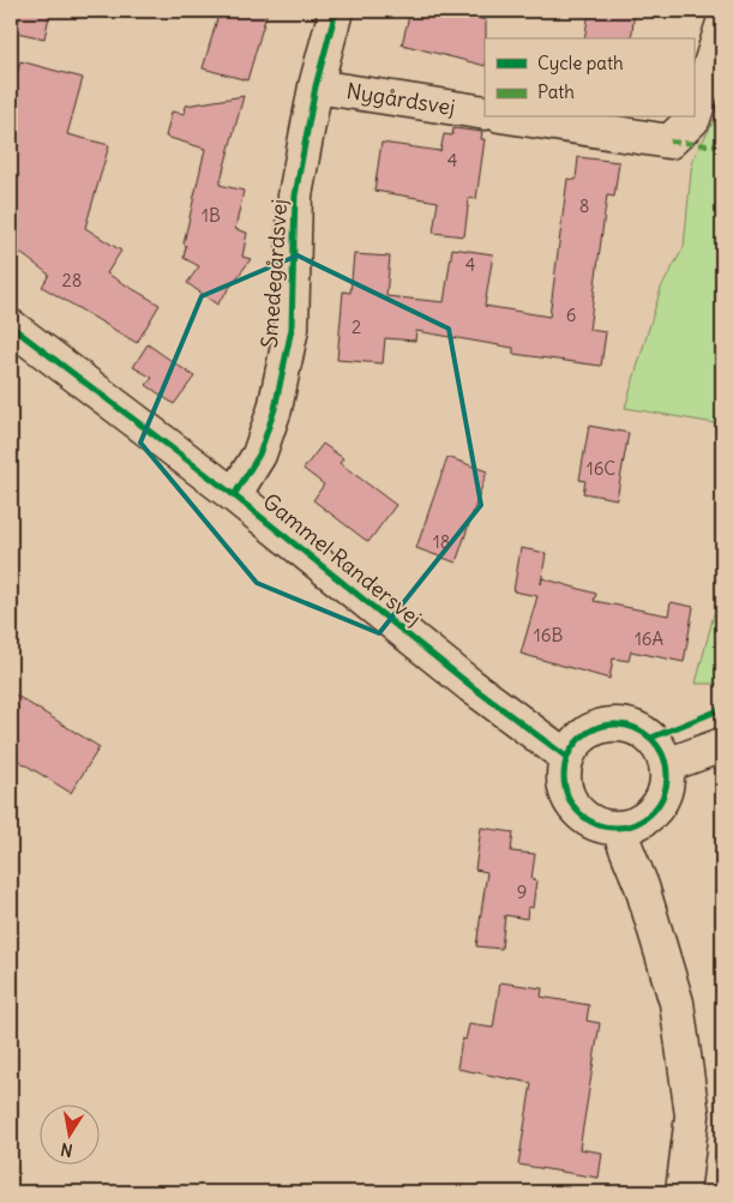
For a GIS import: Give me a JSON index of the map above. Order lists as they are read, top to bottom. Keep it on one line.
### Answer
{"streets":{"street":["Nygårdsvej","Smedegårdsvej","Gammel Randersvej"]},"crossings":[["Nygårdsvej","Smedegårdsvej"],["Smedegårdsvej","Gammel Randersvej"]],"house_numbers":["4","8","1B","4","28","6","2","16C","18","16B","16A","9"],"legend":["Cycle path","Path"],"north":"bottom"}
